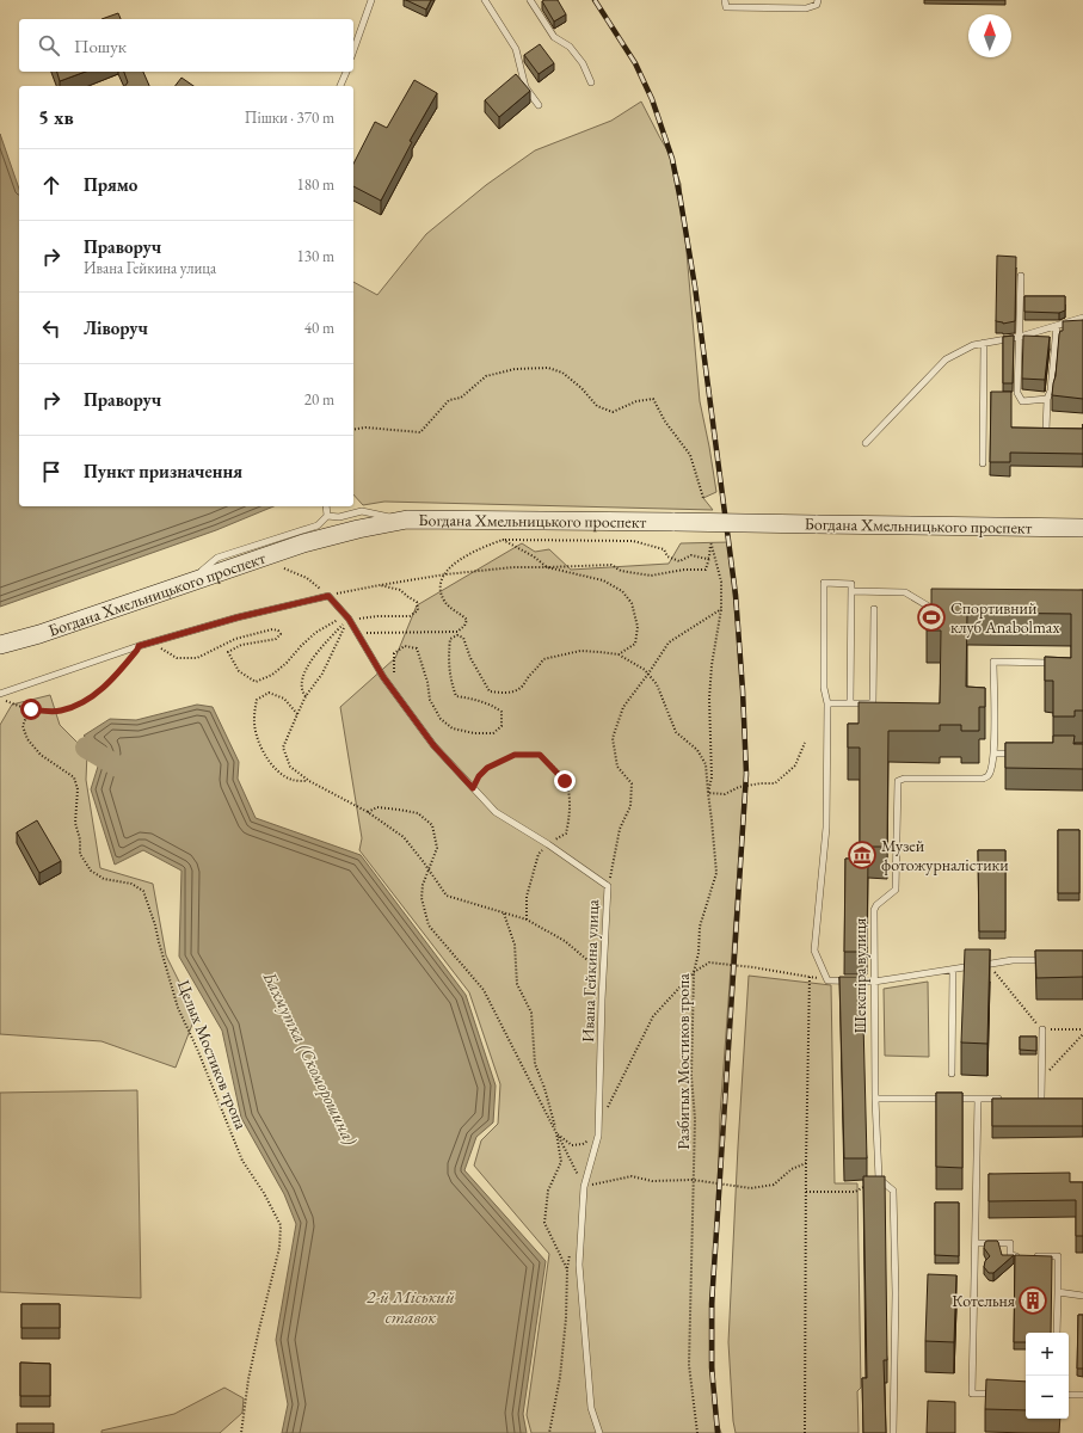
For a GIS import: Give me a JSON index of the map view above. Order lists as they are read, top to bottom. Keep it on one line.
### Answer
{"streets":{"main road":["Богдана Хмельницького проспект"],"lane":["Ивана Гейкина улица","Шекспіра вулиця"],"path":["Целых Мостиков тропа","Разбитых Мостиков тропа"]},"water":["Бахмутка (Скоморошина)","2-й Міський ставок"],"places":{"sports":["Спортивний клуб Anabolmax"],"museum":["Музей фотожурналістики"],"building":["Котельня"]},"north":"top","page":{"search":"Пошук","heading":["5 хв","Пішки · 370 m"],"list":[["Прямо","180 m"],["Праворуч","Ивана Гейкина улица","130 m"],["Ліворуч","40 m"],["Праворуч","20 m"],"Пункт призначення"],"map_buttons":["+","−"]}}
